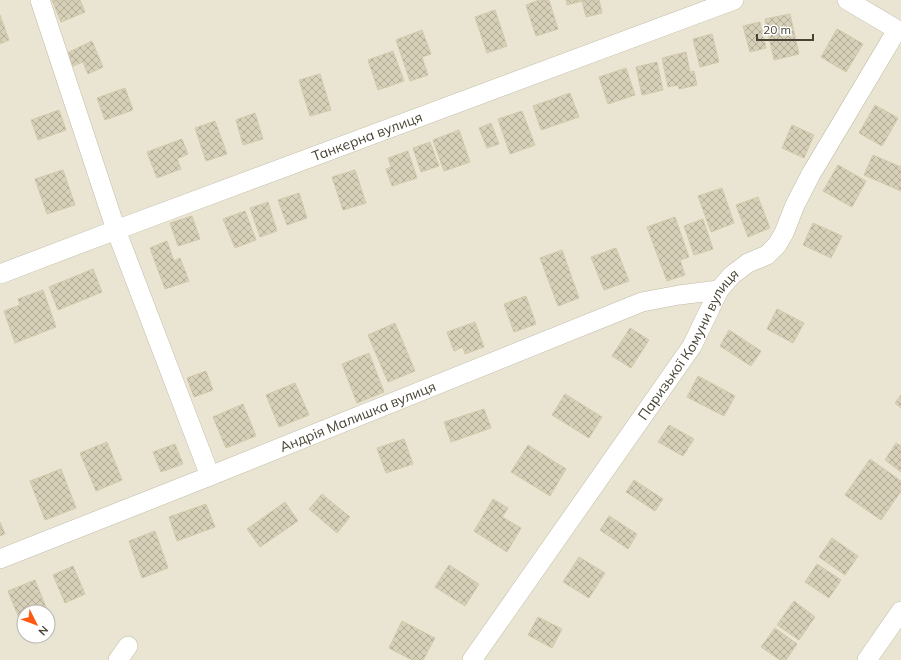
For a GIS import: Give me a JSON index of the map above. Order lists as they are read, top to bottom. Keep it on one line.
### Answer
{"streets":{"street":["Танкерна вулиця","Паризької Комуни вулиця","Андрія Малишка вулиця"]},"crossings":[["Паризької Комуни вулиця","Андрія Малишка вулиця"]],"scale_bar":"20 m","north":"bottom right"}
